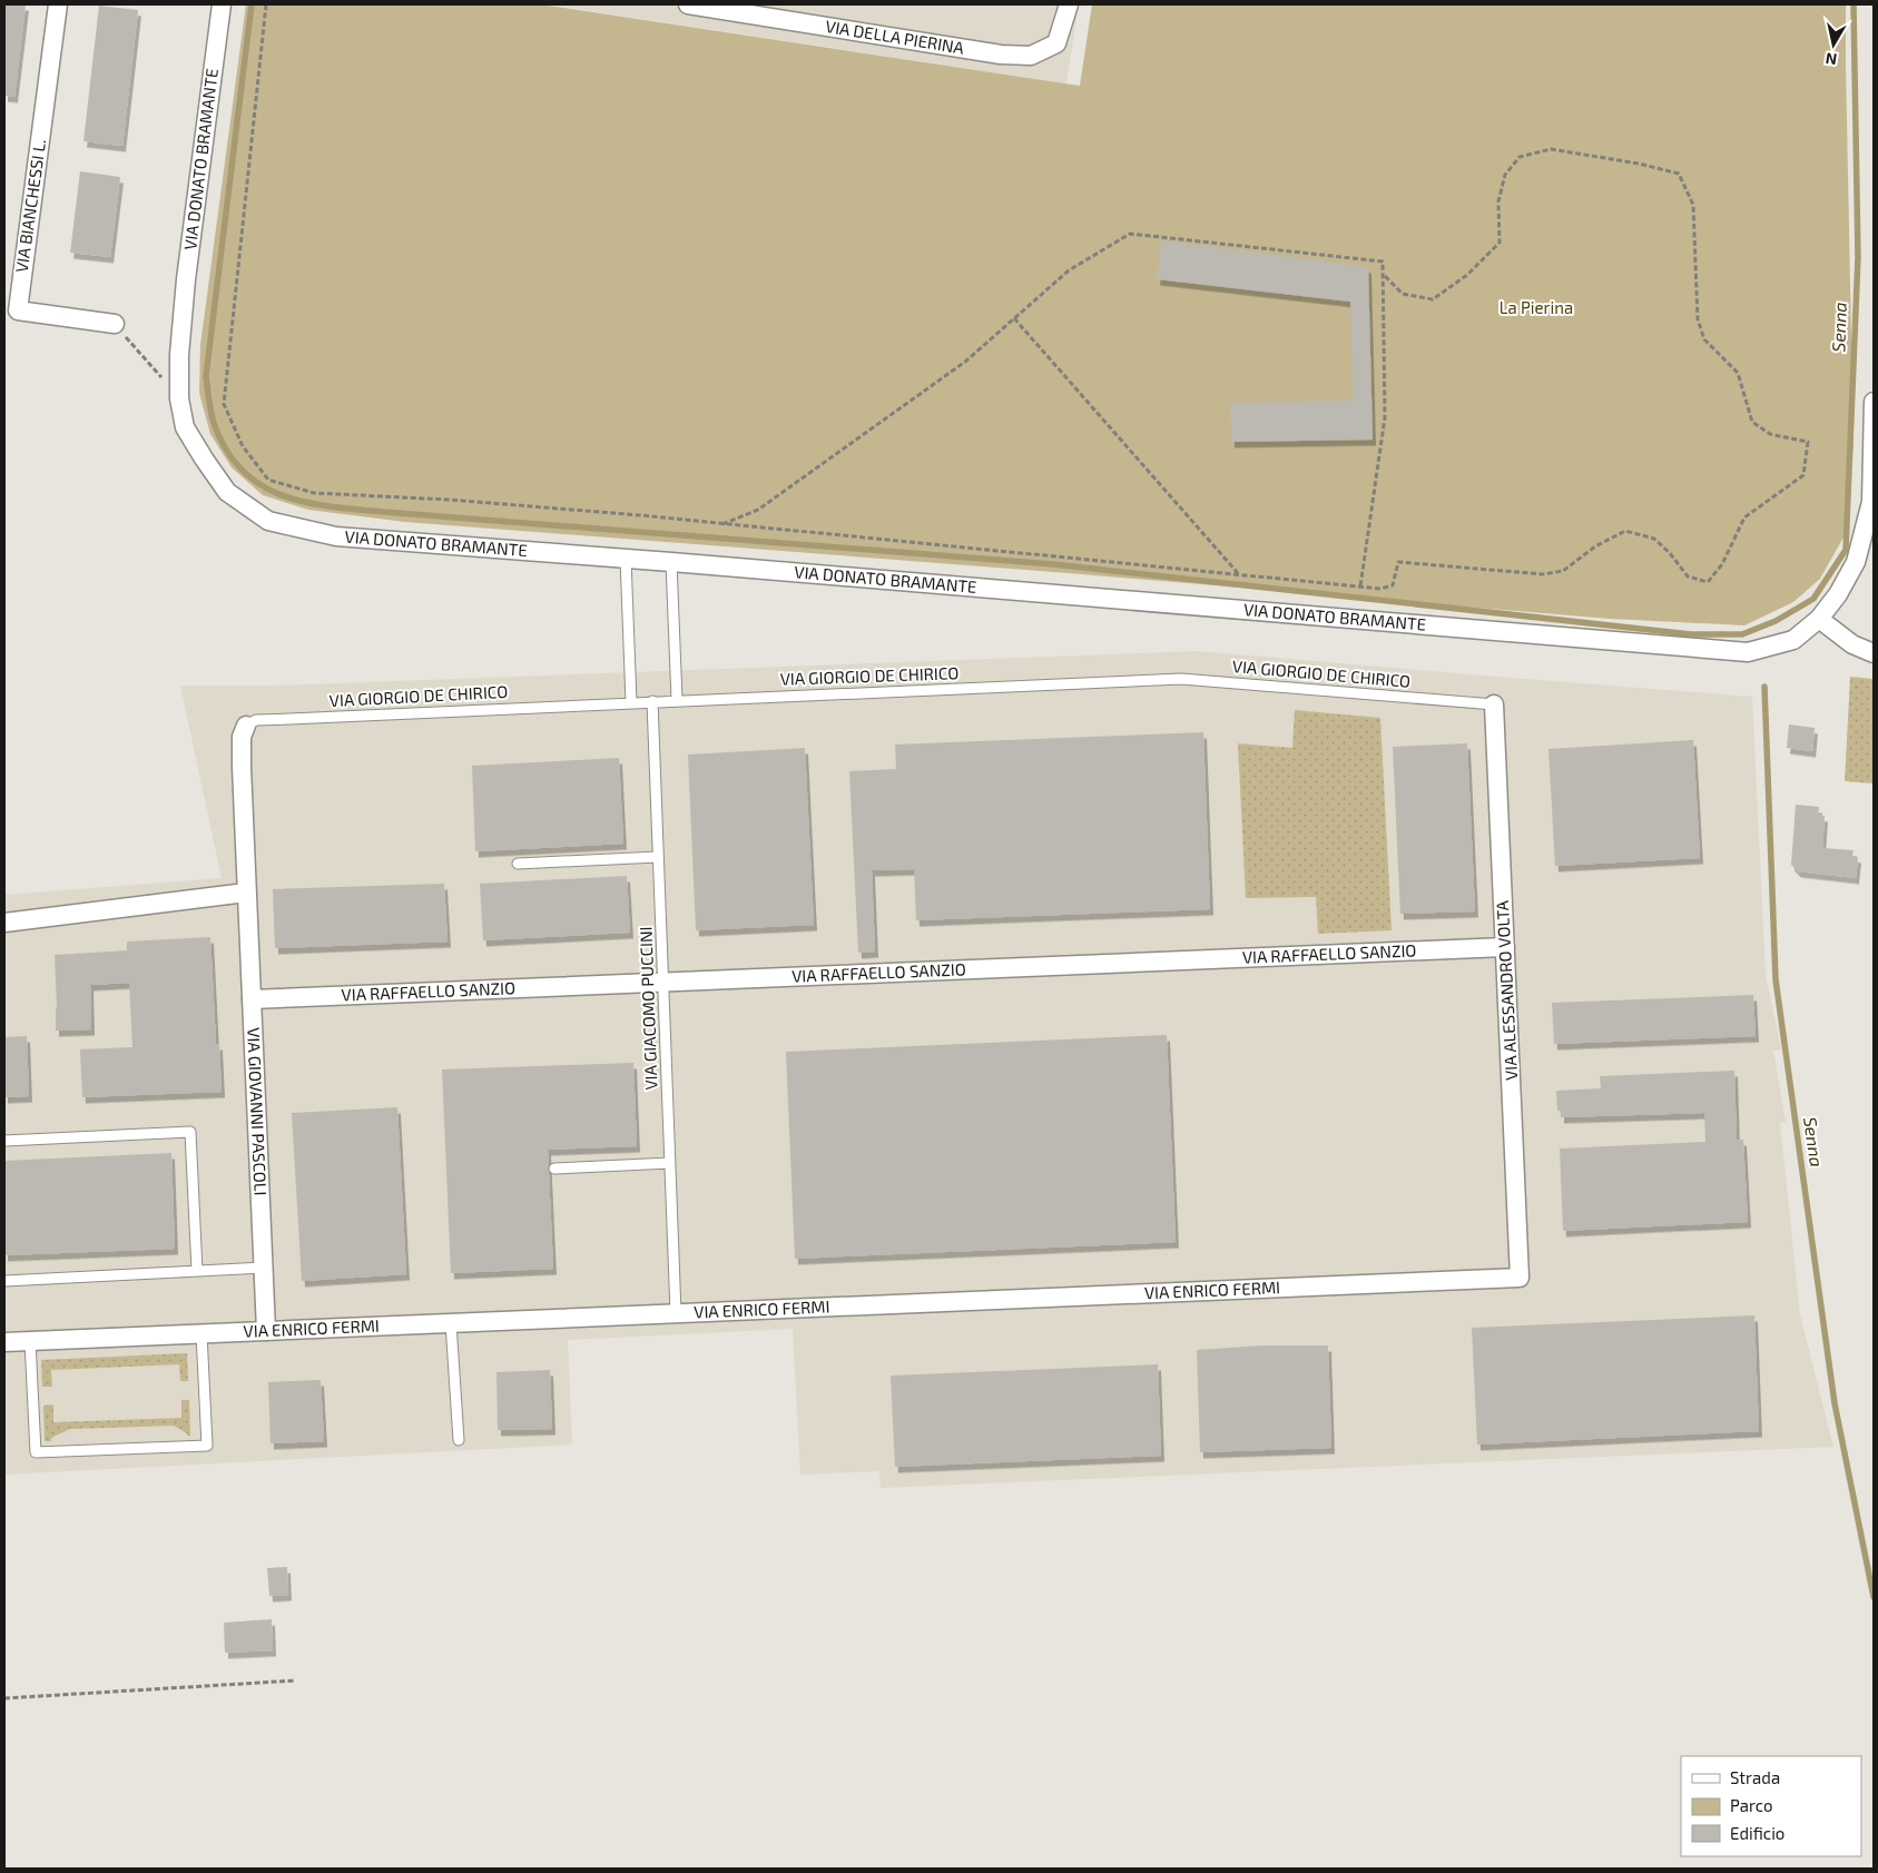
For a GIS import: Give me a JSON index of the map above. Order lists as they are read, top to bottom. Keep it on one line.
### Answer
{"streets":{"street":["VIA DELLA PIERINA","VIA DONATO BRAMANTE","VIA BIANCHESSI L.","VIA RAFFAELLO SANZIO","VIA ALESSANDRO VOLTA","VIA GIOVANNI PASCOLI","VIA ENRICO FERMI"],"lane":["VIA GIORGIO DE CHIRICO","VIA GIACOMO PUCCINI"]},"crossings":[["VIA GIORGIO DE CHIRICO","VIA ALESSANDRO VOLTA"],["VIA GIORGIO DE CHIRICO","VIA GIACOMO PUCCINI"],["VIA GIORGIO DE CHIRICO","VIA GIOVANNI PASCOLI"],["VIA RAFFAELLO SANZIO","VIA ALESSANDRO VOLTA"],["VIA RAFFAELLO SANZIO","VIA GIACOMO PUCCINI"],["VIA RAFFAELLO SANZIO","VIA GIOVANNI PASCOLI"],["VIA ALESSANDRO VOLTA","VIA ENRICO FERMI"],["VIA GIACOMO PUCCINI","VIA ENRICO FERMI"],["VIA GIOVANNI PASCOLI","VIA ENRICO FERMI"]],"water":["Senna"],"parks":["La Pierina"],"legend":["Strada","Parco","Edificio"],"north":"bottom"}
